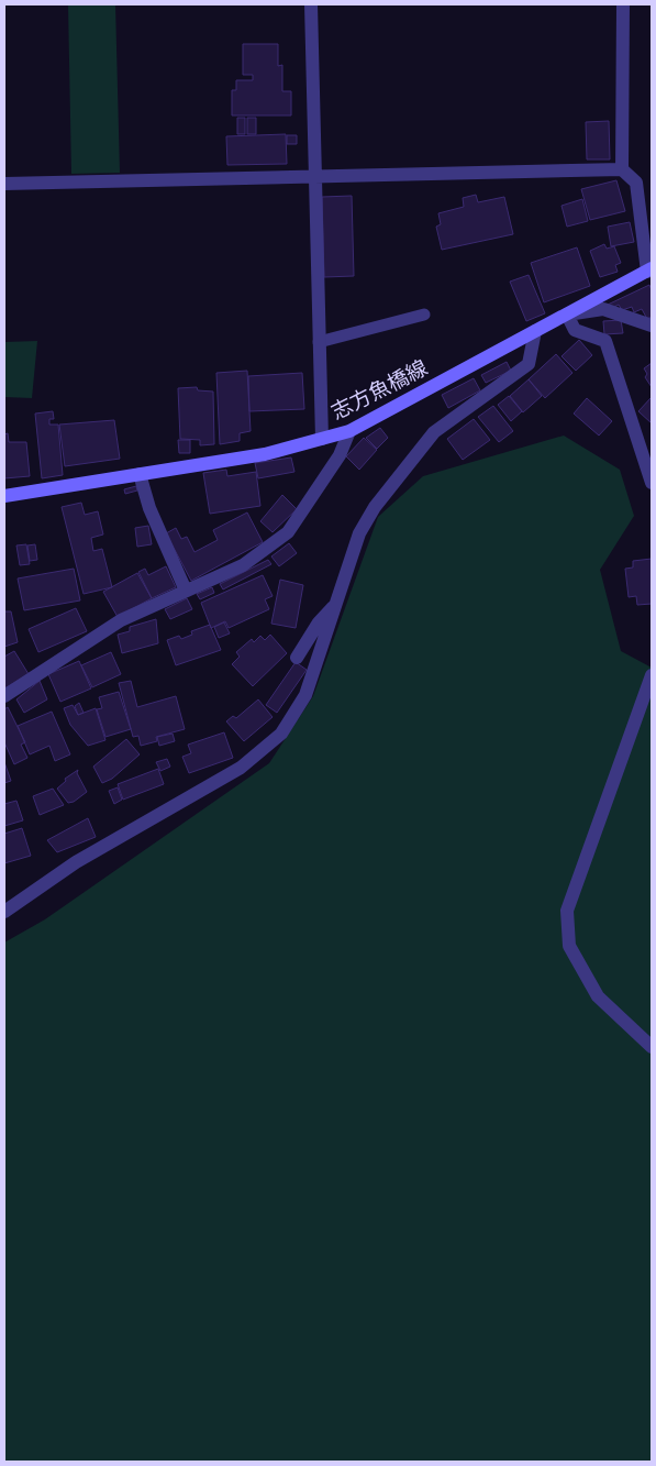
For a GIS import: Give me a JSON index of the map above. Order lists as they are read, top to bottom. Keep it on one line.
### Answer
{"streets":{"main road":["志方魚橋線"]}}
